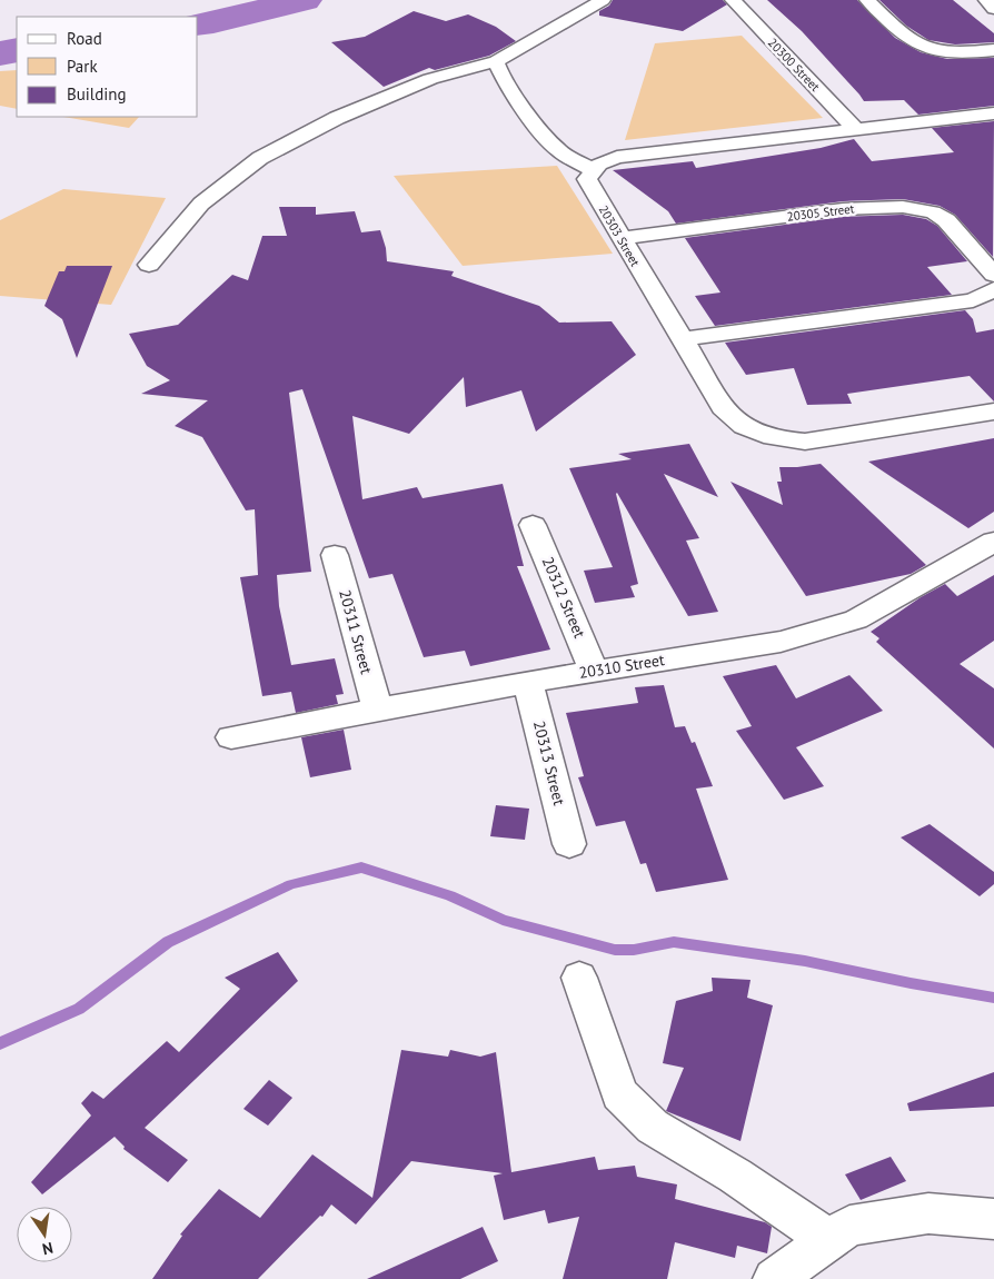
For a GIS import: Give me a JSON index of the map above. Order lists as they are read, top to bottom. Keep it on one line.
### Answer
{"streets":{"street":["20300 Street","20305 Street","20303 Street","20312 Street","20311 Street","20310 Street","20313 Street"]},"crossings":[["20305 Street","20303 Street"],["20312 Street","20310 Street"],["20311 Street","20310 Street"],["20310 Street","20313 Street"]],"legend":["Road","Park","Building"],"north":"bottom"}
